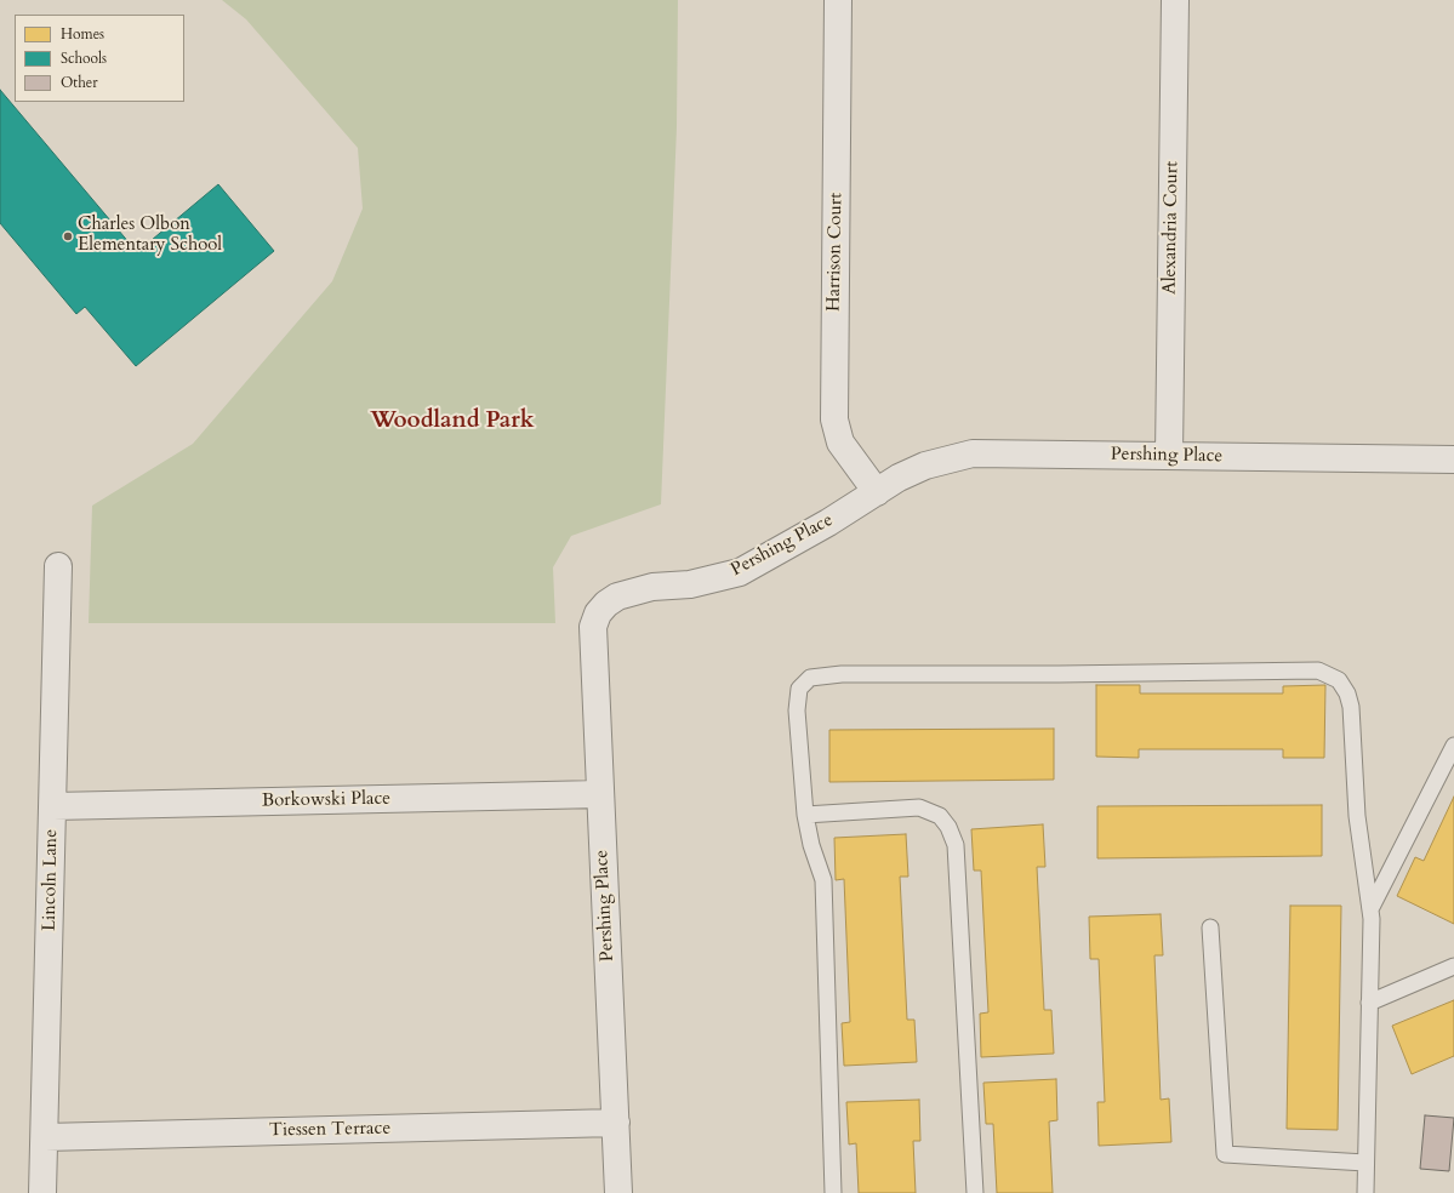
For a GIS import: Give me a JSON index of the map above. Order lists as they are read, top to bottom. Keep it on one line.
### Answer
{"streets":{"street":["Alexandria Court","Harrison Court","Pershing Place","Borkowski Place","Lincoln Lane","Tiessen Terrace"]},"crossings":[["Alexandria Court","Pershing Place"],["Harrison Court","Pershing Place"],["Pershing Place","Borkowski Place"],["Pershing Place","Tiessen Terrace"],["Borkowski Place","Lincoln Lane"],["Lincoln Lane","Tiessen Terrace"]],"districts":["Woodland Park"],"places":["Charles Olbon Elementary School"],"legend":["Homes","Schools","Other"]}
